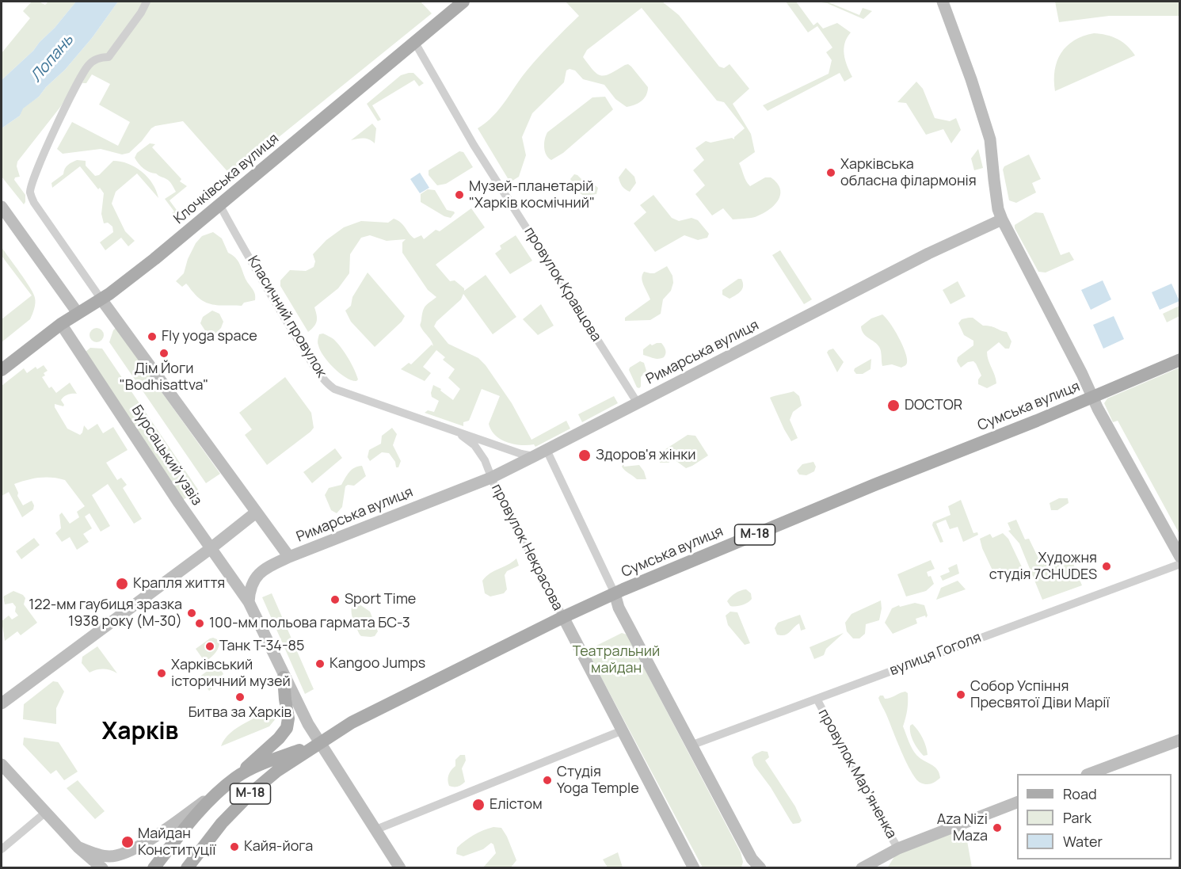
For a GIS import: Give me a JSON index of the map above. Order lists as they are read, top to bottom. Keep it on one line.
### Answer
{"streets":{"main road":["Клочківська вулиця","Сумська вулиця","М-18"],"street":["провулок Кравцова","Класичний провулок","Римарська вулиця","Бурсацький узвіз","провулок Некрасова","вулиця Гоголя","провулок Мар’яненка"]},"crossings":[["Клочківська вулиця","провулок Кравцова"],["Клочківська вулиця","Класичний провулок"],["Клочківська вулиця","Бурсацький узвіз"],["провулок Кравцова","Римарська вулиця"],["Класичний провулок","Римарська вулиця"],["Класичний провулок","провулок Некрасова"],["Римарська вулиця","Бурсацький узвіз"],["Римарська вулиця","провулок Некрасова"],["Сумська вулиця","М-18"],["Сумська вулиця","провулок Некрасова"],["вулиця Гоголя","провулок Мар’яненка"]],"districts":["Харків"],"water":["Лопань"],"parks":["Театральний майдан"],"places":["Харківська обласна філармонія","Музей-планетарій \"Харків космічний\"","Fly yoga space","Дім Йоги \"Bodhisattva\"","DOCTOR","Здоров'я жінки","Художня студія 7CHUDES","Крапля життя","Sport Time","122-мм гаубиця зразка 1938 року (М-30)","100-мм польова гармата БС-3","Танк Т-34-85","Kangoo Jumps","Харківський історичний музей","Собор Успіння Пресвятої Діви Марії","Битва за Харків","Студiя Yoga Temple","Елістом","Aza Nizi Maza","Майдан Конституції","Кайя-йога"],"legend":["Road","Park","Water"]}
